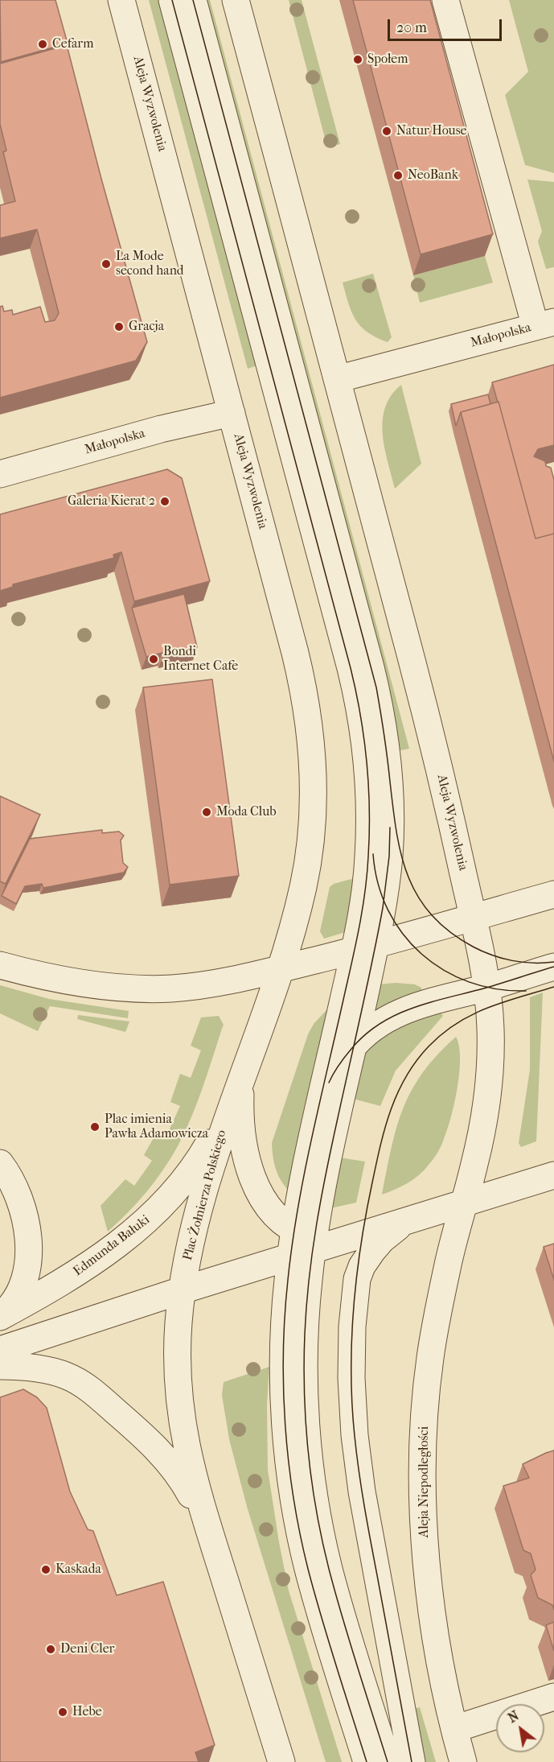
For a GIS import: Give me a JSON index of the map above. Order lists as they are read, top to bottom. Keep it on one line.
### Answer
{"streets":{"street":["Aleja Wyzwolenia","Małopolska","Plac Żołnierza Polskiego","Edmunda Bałuki","Aleja Niepodległości"]},"crossings":[["Aleja Wyzwolenia","Małopolska"],["Aleja Wyzwolenia","Plac Żołnierza Polskiego"],["Plac Żołnierza Polskiego","Edmunda Bałuki"]],"places":["Cefarm","Społem","Natur House","NeoBank","La Mode second hand","Gracja","Galeria Kierat 2","Bondi Internet Cafe","Moda Club","Plac imienia Pawła Adamowicza","Kaskada","Deni Cler","Hebe"],"scale_bar":"20 m","north":"top left"}
